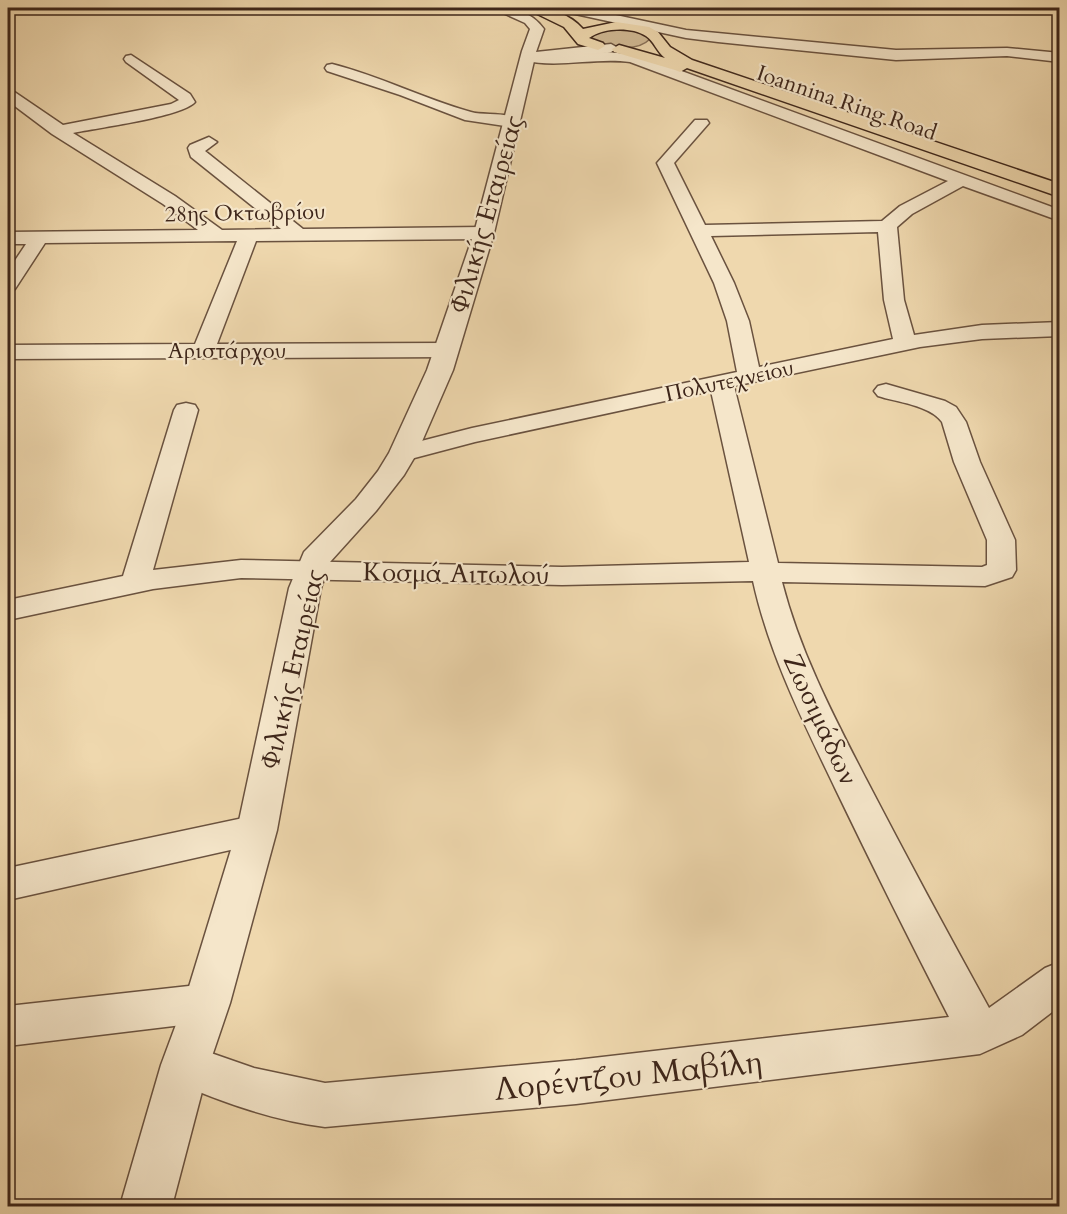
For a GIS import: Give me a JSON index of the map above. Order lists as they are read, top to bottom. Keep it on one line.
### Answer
{"streets":{"highway":["Ioannina Ring Road"],"street":["28ης Οκτωβρίου","Φιλικής Εταιρείας","Αριστάρχου","Πολυτεχνείου","Κοσμά Αιτωλού","Ζωσιμάδων","Λορέντζου Μαβίλη"]},"crossings":[["28ης Οκτωβρίου","Φιλικής Εταιρείας"],["Φιλικής Εταιρείας","Αριστάρχου"],["Φιλικής Εταιρείας","Πολυτεχνείου"],["Φιλικής Εταιρείας","Κοσμά Αιτωλού"],["Φιλικής Εταιρείας","Λορέντζου Μαβίλη"],["Πολυτεχνείου","Ζωσιμάδων"],["Κοσμά Αιτωλού","Ζωσιμάδων"],["Ζωσιμάδων","Λορέντζου Μαβίλη"]]}
